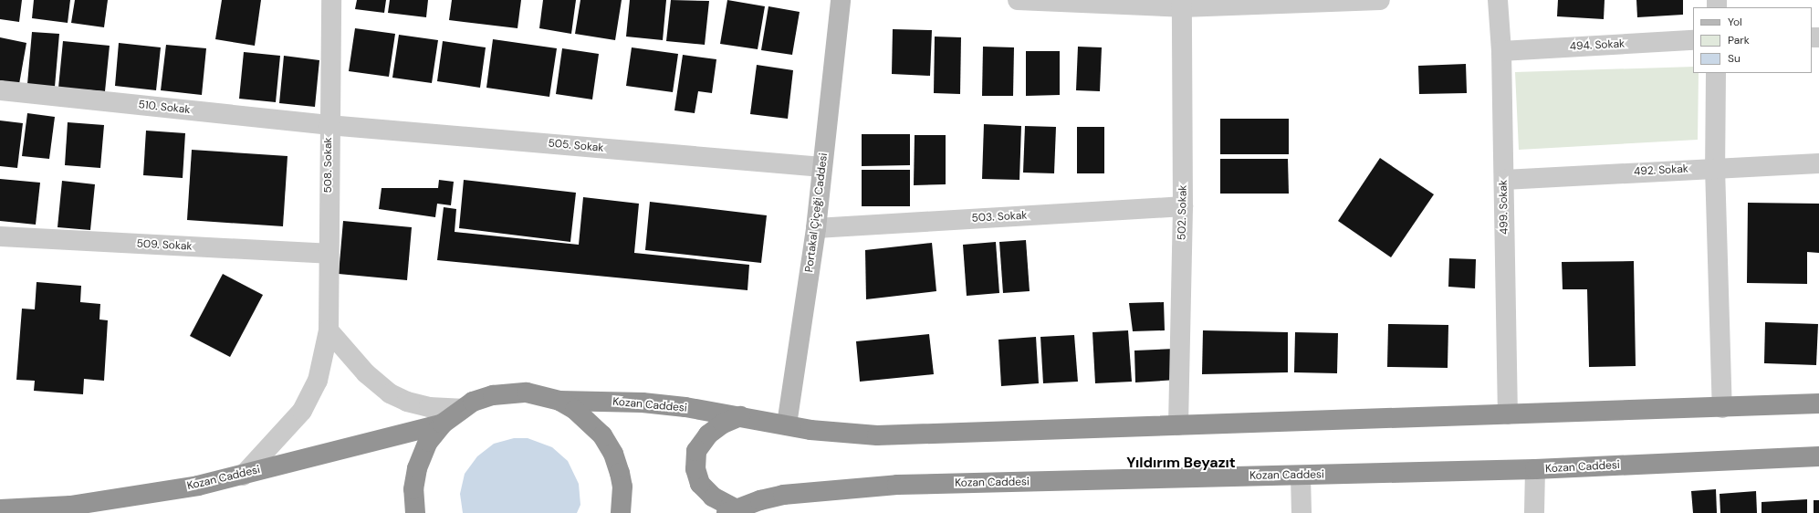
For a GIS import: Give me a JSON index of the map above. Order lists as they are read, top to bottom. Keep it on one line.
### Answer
{"streets":{"highway":["Kozan Caddesi"],"street":["494. Sokak","510. Sokak","505. Sokak","508. Sokak","492. Sokak","499. Sokak","Portakal Çiçeği Caddesi","502. Sokak","503. Sokak","509. Sokak"]},"crossings":[["494. Sokak","499. Sokak"],["510. Sokak","505. Sokak"],["510. Sokak","508. Sokak"],["505. Sokak","508. Sokak"],["505. Sokak","Portakal Çiçeği Caddesi"],["508. Sokak","509. Sokak"],["508. Sokak","Kozan Caddesi"],["492. Sokak","499. Sokak"],["499. Sokak","Kozan Caddesi"],["Portakal Çiçeği Caddesi","503. Sokak"],["Portakal Çiçeği Caddesi","Kozan Caddesi"],["502. Sokak","503. Sokak"],["502. Sokak","Kozan Caddesi"]],"districts":["Yıldırım Beyazıt"],"legend":["Yol","Park","Su"]}
